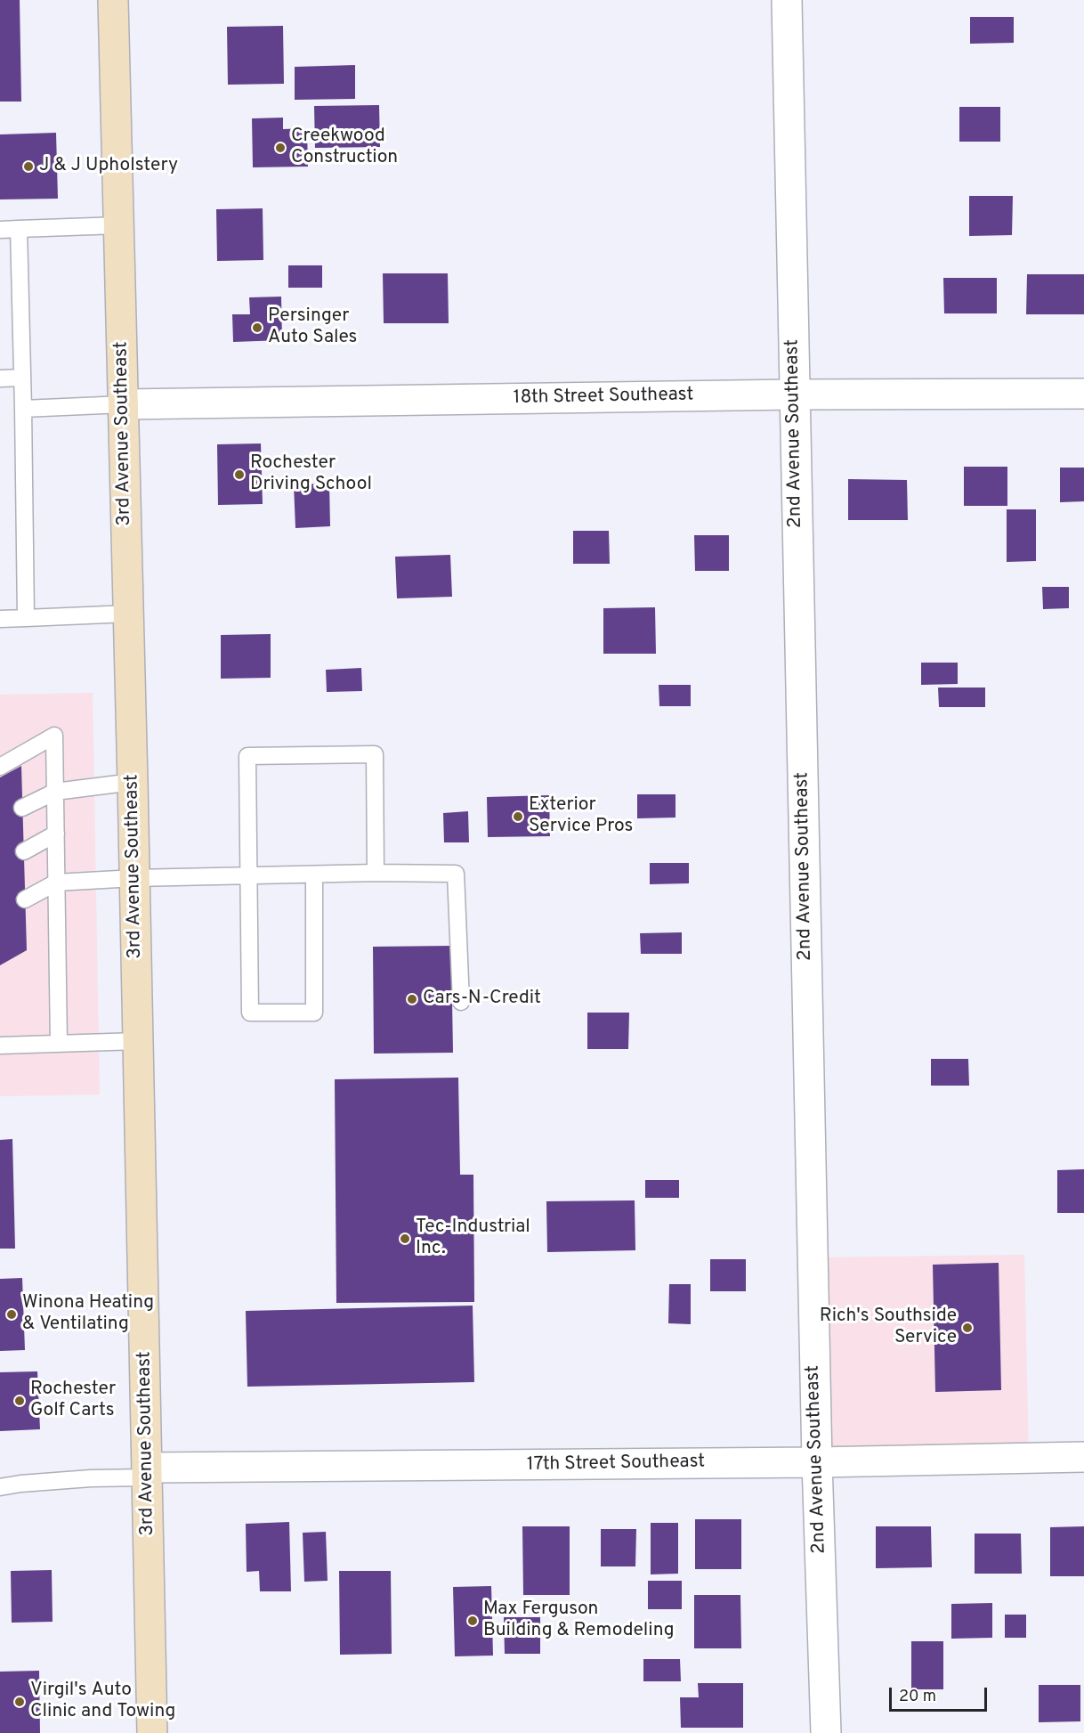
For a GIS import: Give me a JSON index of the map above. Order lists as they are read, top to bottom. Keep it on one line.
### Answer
{"streets":{"main road":["3rd Avenue Southeast"],"street":["18th Street Southeast","2nd Avenue Southeast","17th Street Southeast"]},"crossings":[["18th Street Southeast","3rd Avenue Southeast"],["18th Street Southeast","2nd Avenue Southeast"],["3rd Avenue Southeast","17th Street Southeast"],["2nd Avenue Southeast","17th Street Southeast"]],"places":["Creekwood Construction","J & J Upholstery","Persinger Auto Sales","Rochester Driving School","Exterior Service Pros","Cars-N-Credit","Tec-Industrial Inc.","Winona Heating & Ventilating","Rich's Southside Service","Rochester Golf Carts","Max Ferguson Building & Remodeling","Virgil's Auto Clinic and Towing"],"scale_bar":"20 m"}
